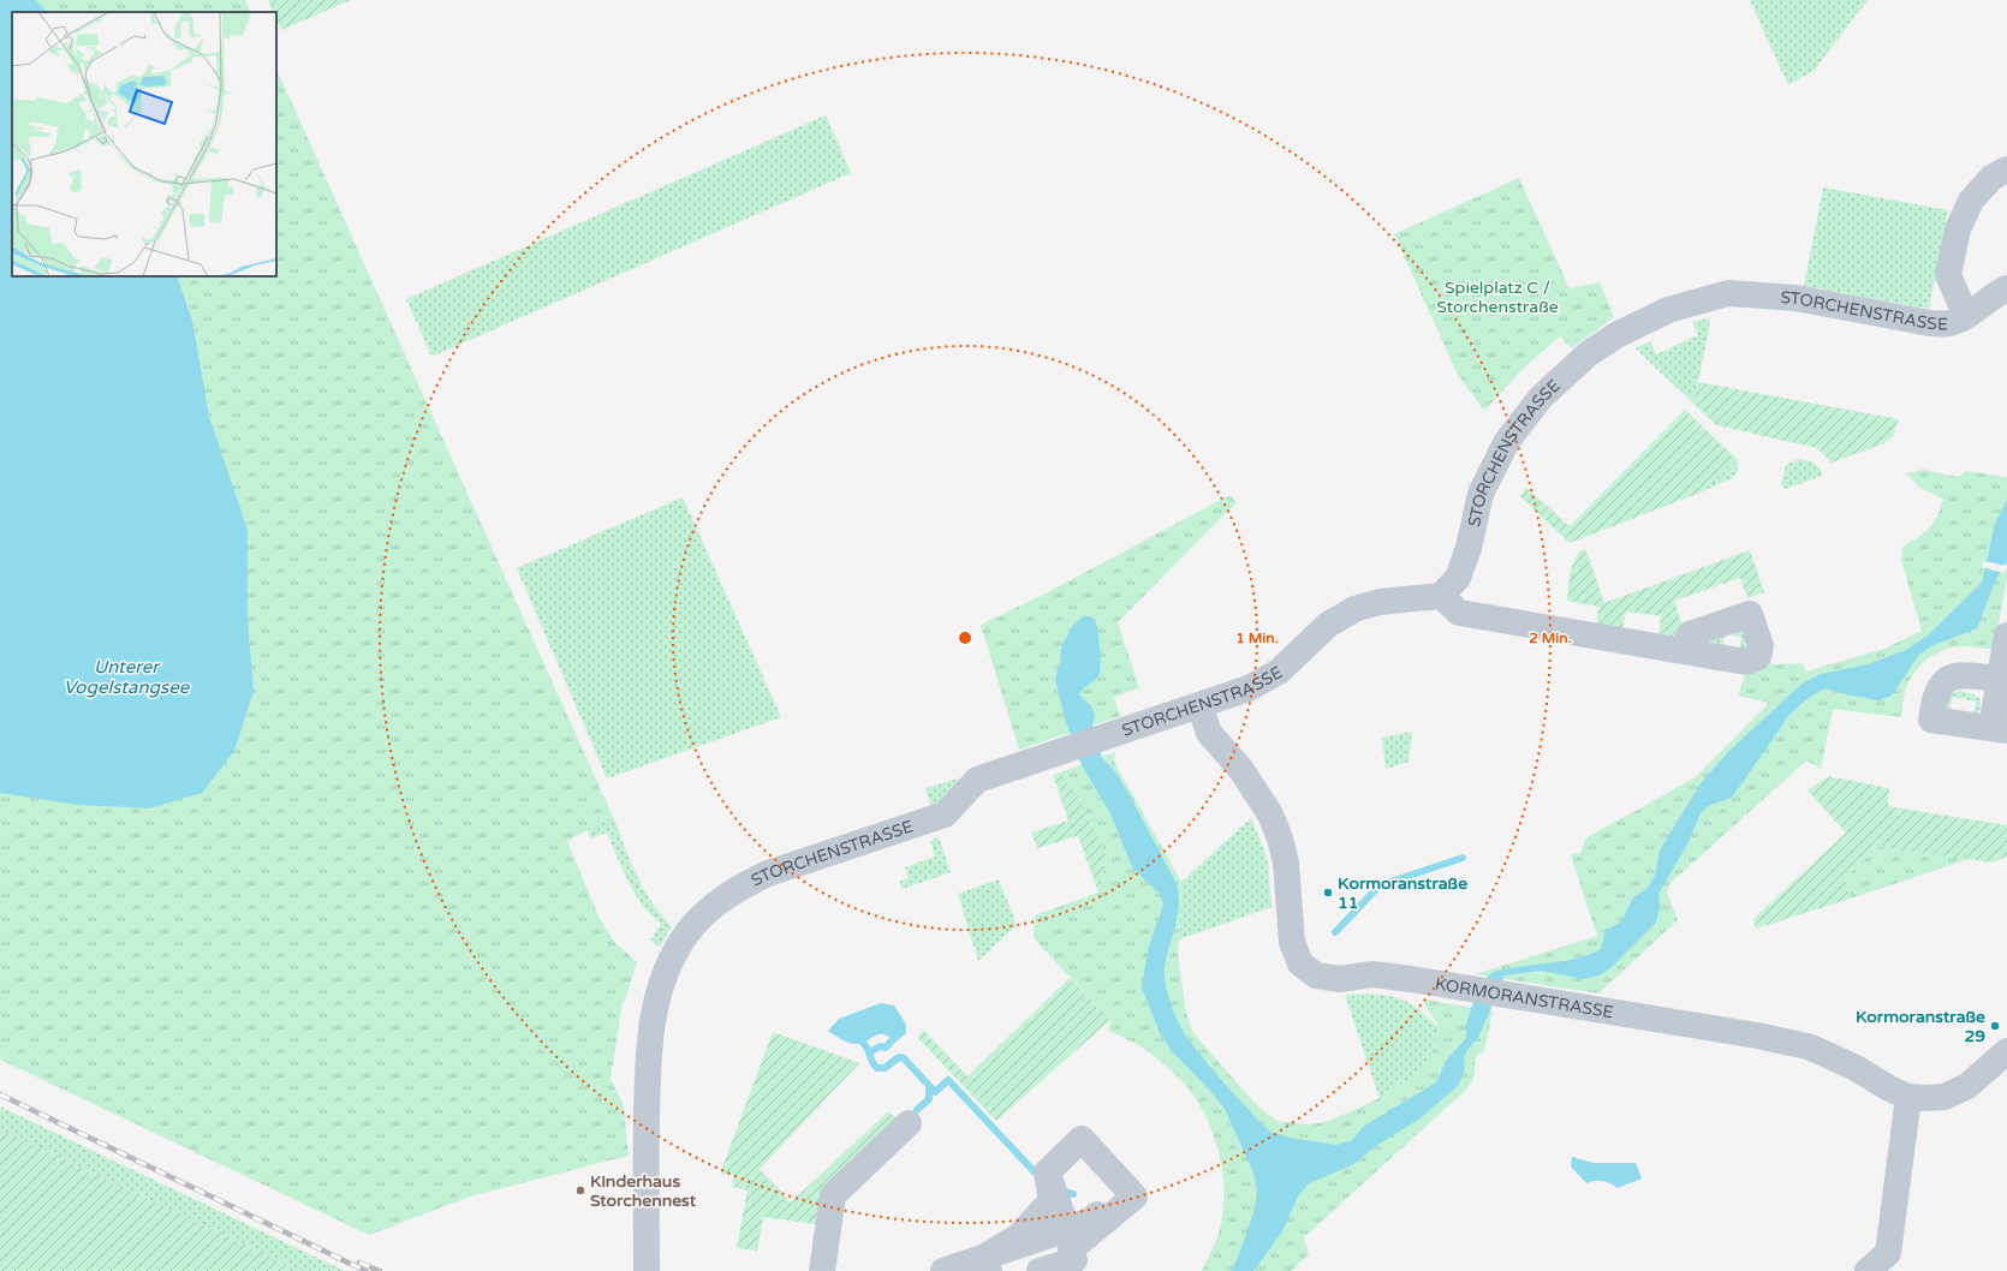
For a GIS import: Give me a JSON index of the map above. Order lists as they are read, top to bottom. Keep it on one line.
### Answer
{"streets":{"street":["STORCHENSTRASSE","KORMORANSTRASSE"]},"crossings":[["STORCHENSTRASSE","KORMORANSTRASSE"]],"water":["Unterer Vogelstangsee"],"parks":["Spielplatz C / Storchenstraße"],"places":["Kormoranstraße 11","Kormoranstraße 29","Kinderhaus Storchennest"],"rings":["1 Min.","2 Min."]}
